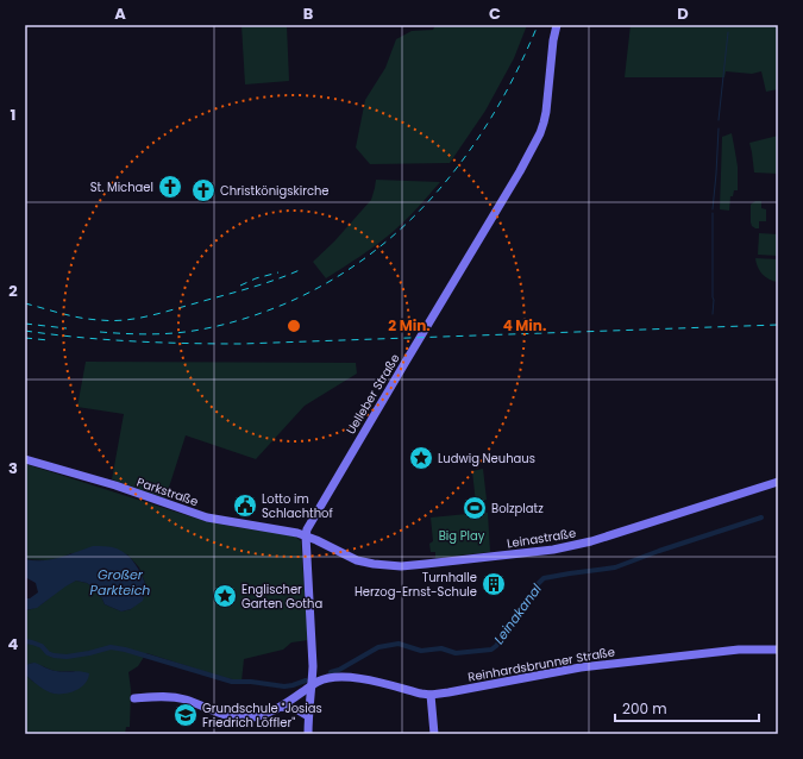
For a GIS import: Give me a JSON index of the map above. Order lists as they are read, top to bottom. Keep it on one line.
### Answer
{"streets":{"street":["Uelleber Straße","Parkstraße","Leinastraße","Reinhardsbrunner Straße"]},"crossings":[["Uelleber Straße","Parkstraße"],["Uelleber Straße","Leinastraße"],["Uelleber Straße","Reinhardsbrunner Straße"],["Parkstraße","Leinastraße"]],"water":["Großer Parkteich","Leinakanal"],"parks":["Big Play"],"places":{"church":["St. Michael","Christkönigskirche"],"place":["Ludwig Neuhaus","Englischer Garten Gotha"],"public building":["Lotto im Schlachthof"],"sports":["Bolzplatz"],"building":["Turnhalle Herzog-Ernst-Schule"],"school or university":["Grundschule \"Josias Friedrich Löffler\""]},"scale_bar":"200 m","grid":{"columns":["A","B","C","D"],"rows":["1","2","3","4"]},"rings":["2 Min.","4 Min."]}
